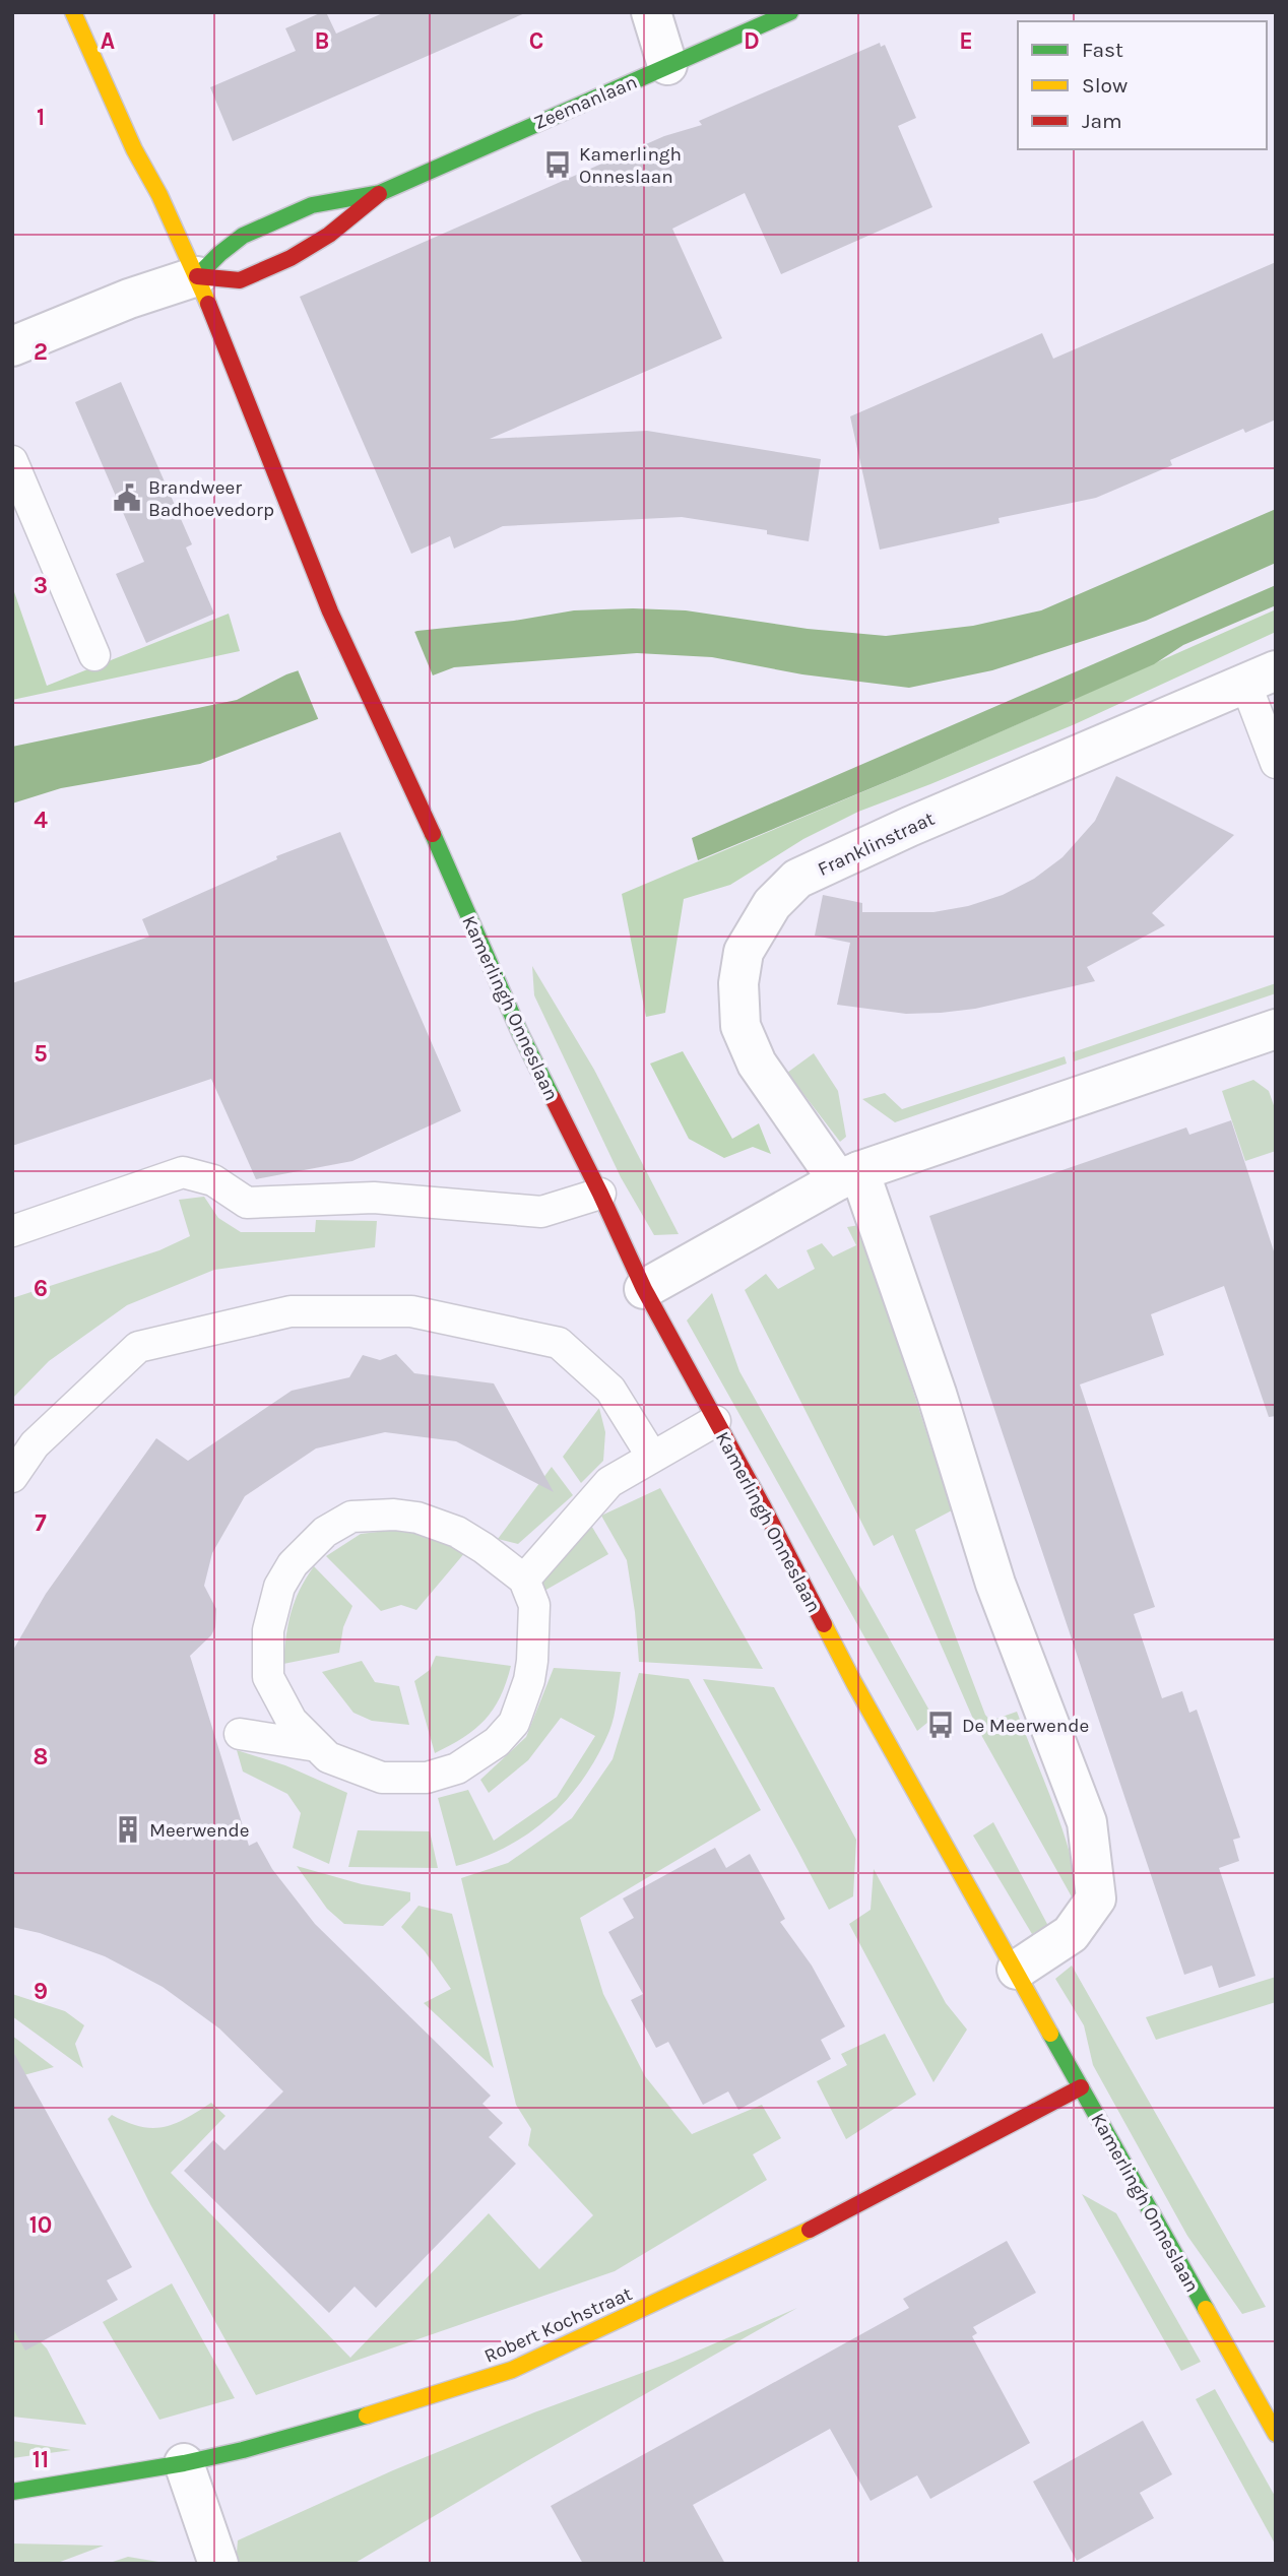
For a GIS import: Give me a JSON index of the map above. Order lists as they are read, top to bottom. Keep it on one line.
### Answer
{"streets":{"street":["Zeemanlaan","Franklinstraat","Kamerlingh Onneslaan","Robert Kochstraat"]},"crossings":[["Zeemanlaan","Kamerlingh Onneslaan"],["Kamerlingh Onneslaan","Robert Kochstraat"]],"places":{"bus stop":["Kamerlingh Onneslaan","De Meerwende"],"public building":["Brandweer Badhoevedorp"],"building":["Meerwende"]},"legend":["Fast","Slow","Jam"],"grid":{"columns":["A","B","C","D","E"],"rows":["1","2","3","4","5","6","7","8","9","10","11"]}}
